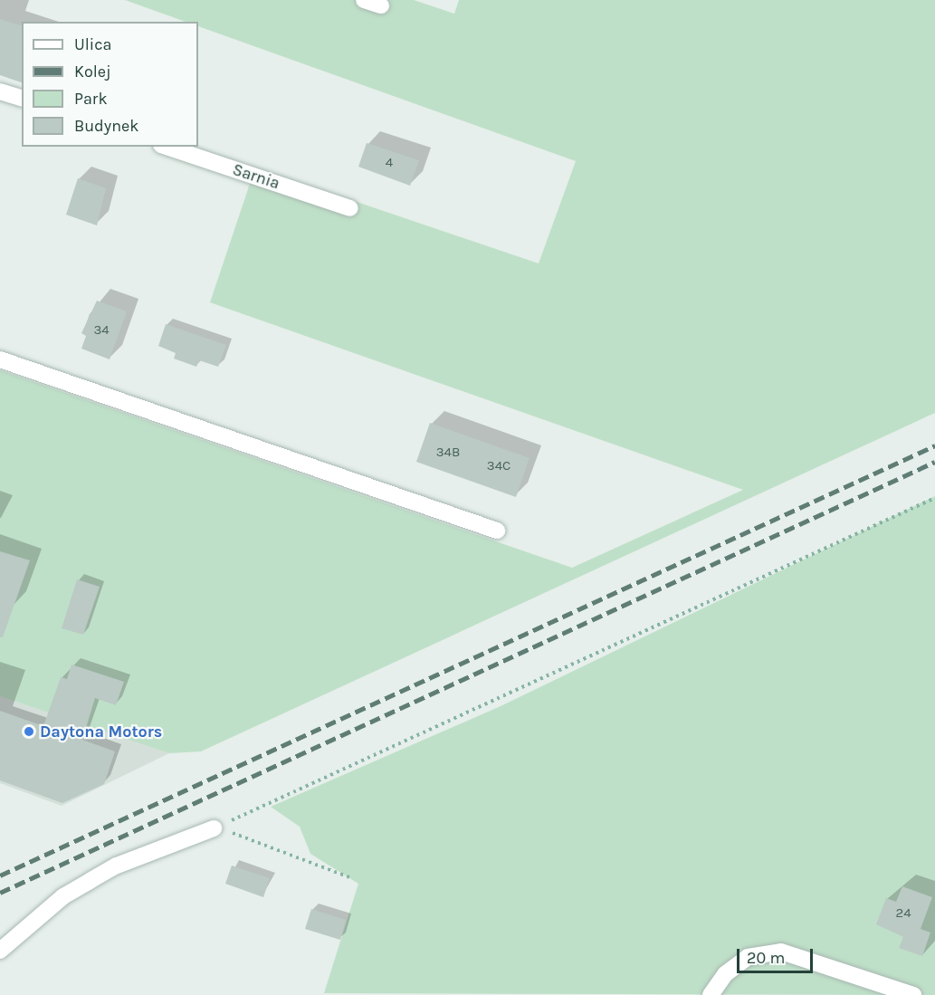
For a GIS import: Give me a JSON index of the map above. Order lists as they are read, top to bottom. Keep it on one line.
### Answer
{"streets":{"street":["Sarnia"]},"places":["Daytona Motors"],"house_numbers":["4","34","34B","34C","24"],"legend":["Ulica","Kolej","Park","Budynek"],"scale_bar":"20 m"}
